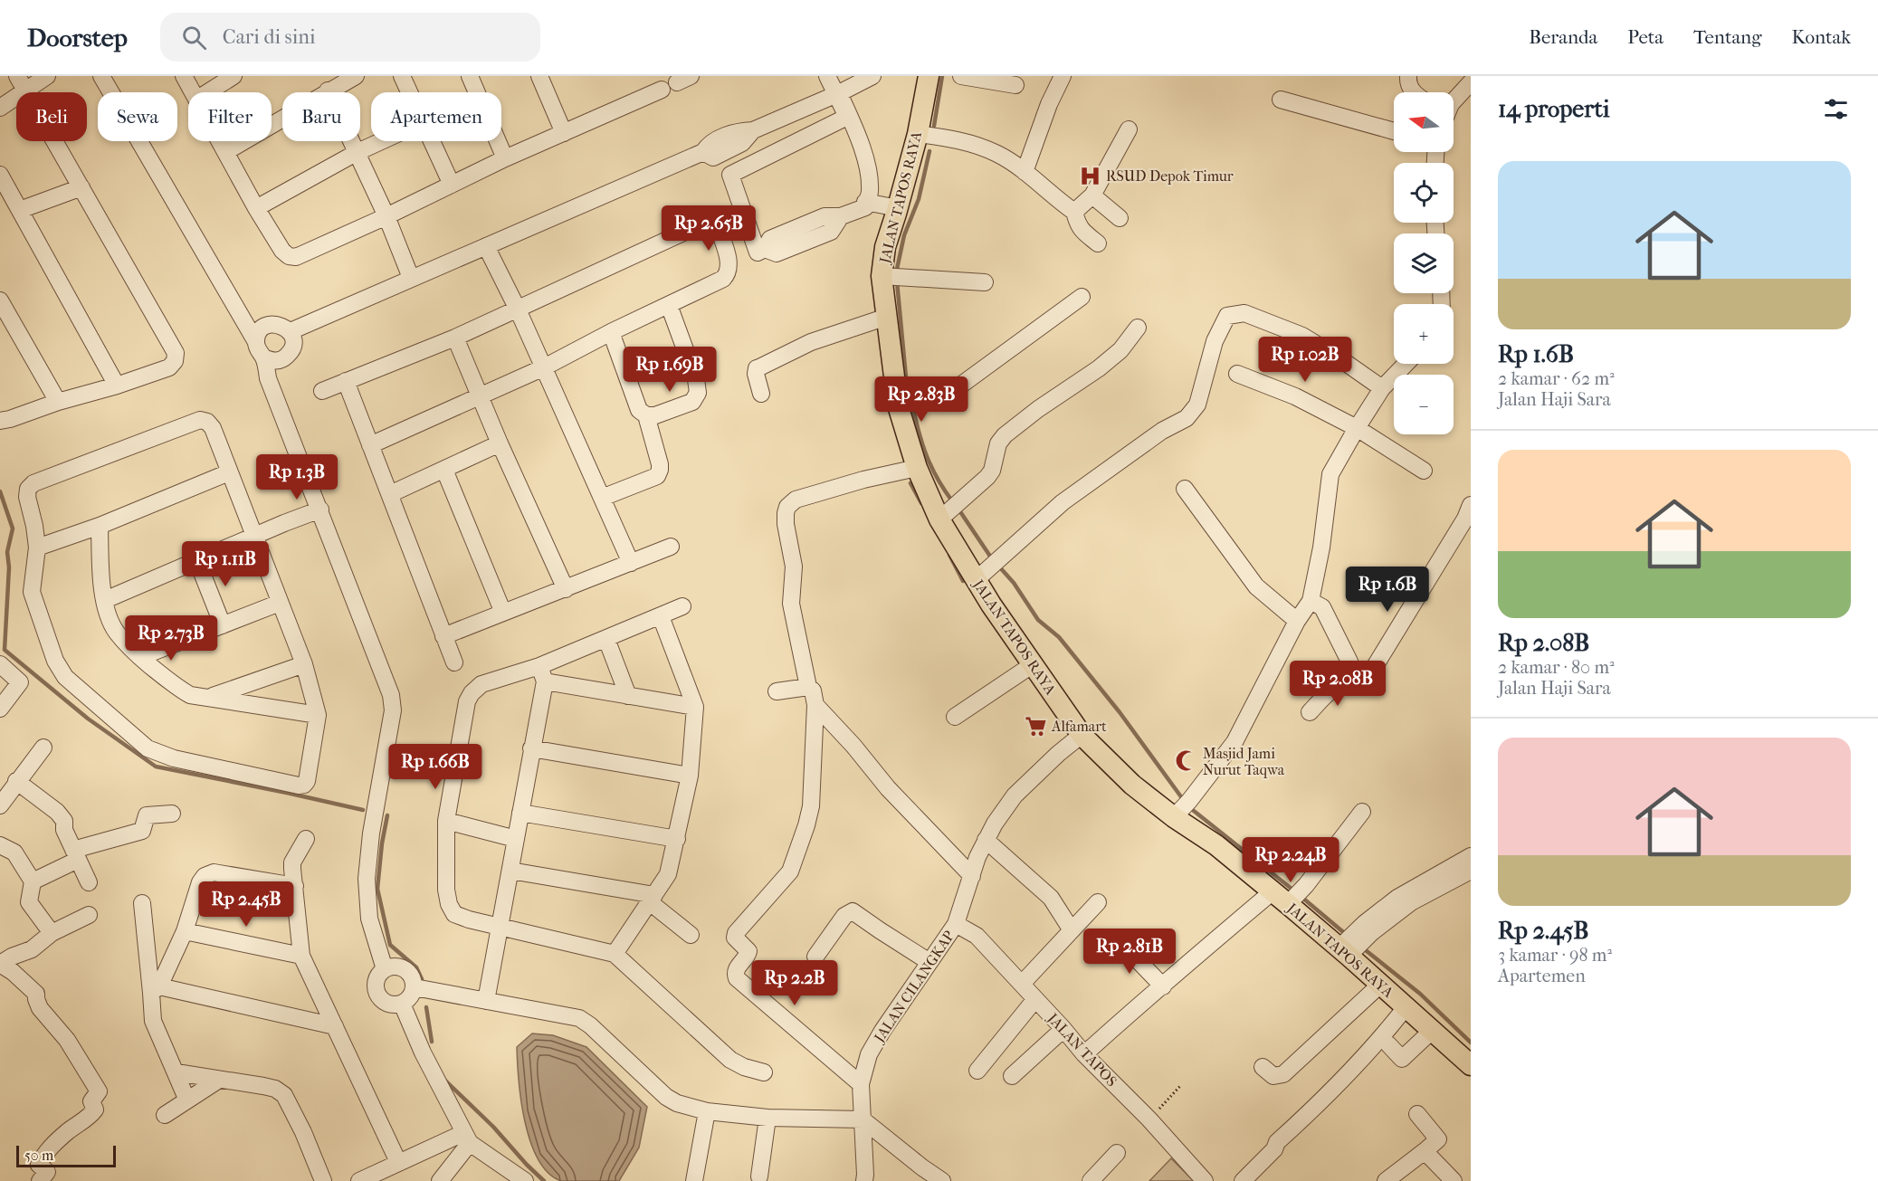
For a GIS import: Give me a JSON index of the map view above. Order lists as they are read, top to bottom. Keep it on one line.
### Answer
{"streets":{"main road":["JALAN TAPOS RAYA"],"street":["JALAN CILANGKAP","JALAN TAPOS"]},"crossings":[["JALAN TAPOS RAYA","JALAN CILANGKAP"],["JALAN CILANGKAP","JALAN TAPOS"]],"places":{"hospital":["RSUD Depok Timur"],"supermarket":["Alfamart"],"mosque":["Masjid Jami Nurut Taqwa"]},"scale_bar":"50 m","north":"left","page":{"header":"Doorstep","search":"Cari di sini","nav":["Beranda","Peta","Tentang","Kontak"],"heading":"14 properti","map_buttons":["+","−"],"chip":["Beli","Sewa","Filter","Baru","Apartemen"],"list":[{"name":"Rp 1.6B","note":"2 kamar · 62 m² · Jalan Haji Sara"},{"name":"Rp 2.08B","note":"2 kamar · 80 m² · Jalan Haji Sara"},{"name":"Rp 2.45B","note":"3 kamar · 98 m² · Apartemen"}],"price":["Rp 2.65B","Rp 1.02B","Rp 1.69B","Rp 2.83B","Rp 1.3B","Rp 1.11B","Rp 1.6B","Rp 2.73B","Rp 2.08B","Rp 1.66B","Rp 2.24B","Rp 2.45B","Rp 2.81B","Rp 2.2B"],"scale":"50 m"}}
